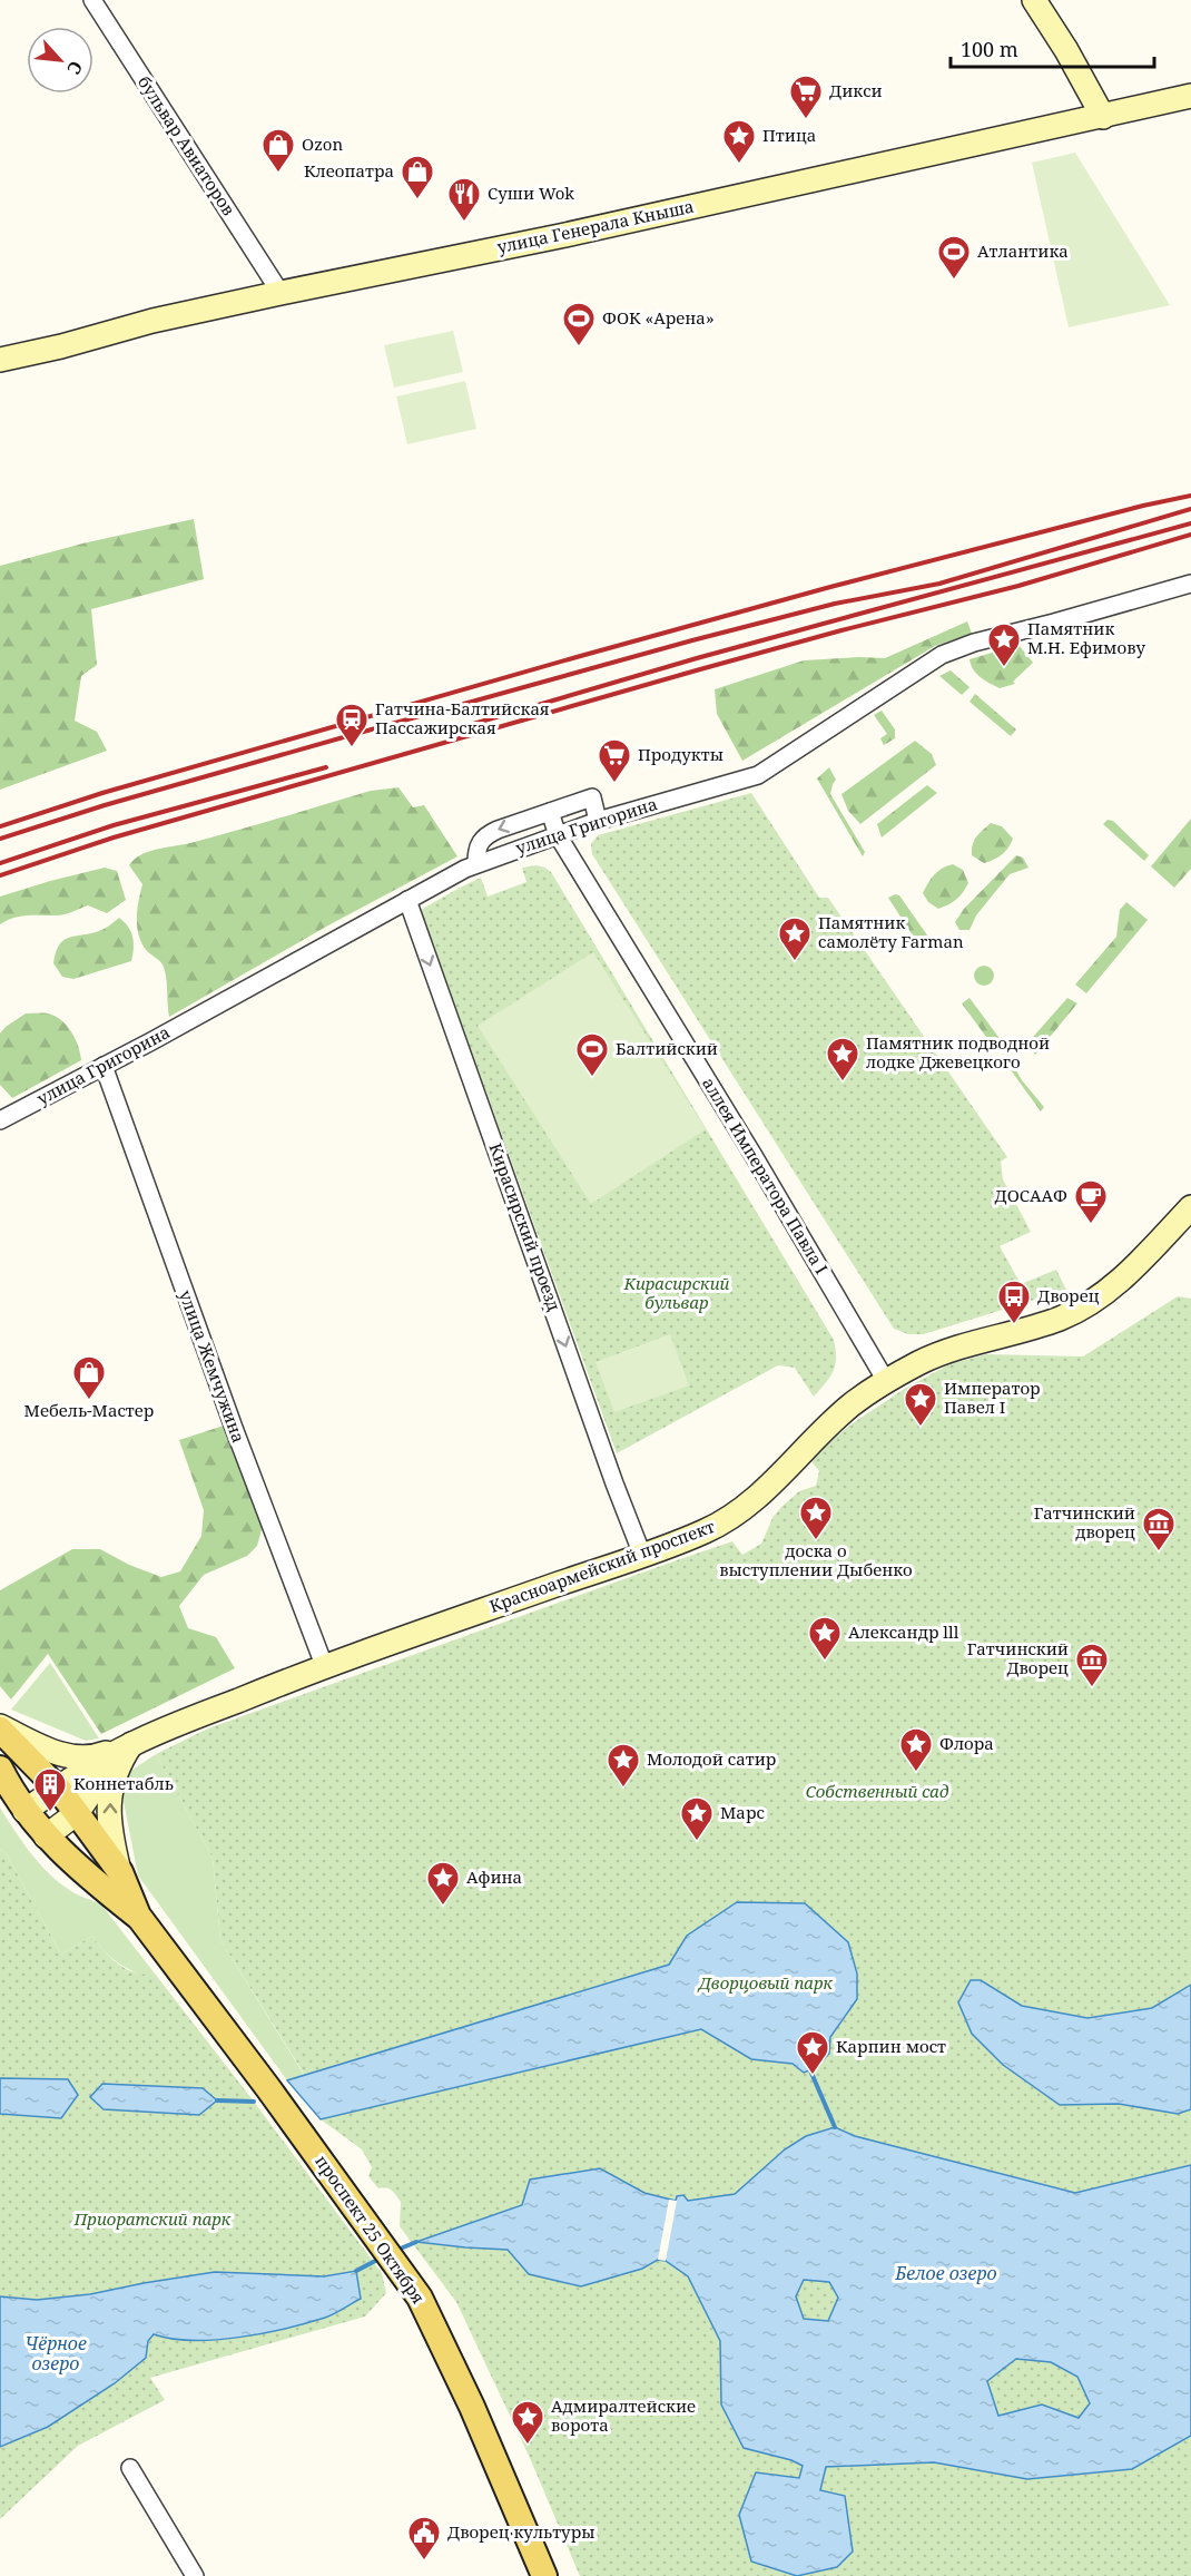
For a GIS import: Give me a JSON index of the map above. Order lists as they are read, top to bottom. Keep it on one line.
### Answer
{"streets":{"main road":["улица Генерала Кныша","Красноармейский проспект","проспект 25 Октября"],"street":["бульвар Авиаторов","улица Григорина","аллея Императора Павла I","Кирасирский проезд","улица Жемчужина"]},"crossings":[["бульвар Авиаторов","улица Генерала Кныша"],["улица Григорина","аллея Императора Павла I"],["улица Григорина","Кирасирский проезд"],["улица Григорина","улица Жемчужина"],["аллея Императора Павла I","Красноармейский проспект"],["Кирасирский проезд","Красноармейский проспект"],["улица Жемчужина","Красноармейский проспект"]],"one_way":["Кирасирский проезд"],"water":["Белое озеро","Чёрное озеро"],"parks":["Кирасирский бульвар","Собственный сад","Дворцовый парк","Приоратский парк"],"places":{"supermarket":["Дикси","Продукты"],"place":["Птица","Памятник М.Н. Ефимову","Памятник самолёту Farman","Памятник подводной лодке Джевецкого","Император Павел I","доска о выступлении Дыбенко","Александр lll","Флора","Молодой сатир","Марс","Афина","Карпин мост","Адмиралтейские ворота"],"shop":["Ozon","Клеопатра","Мебель-Мастер"],"restaurant":["Суши Wok"],"sports":["Атлантика","ФОК «Арена»","Балтийский"],"station":["Гатчина-Балтийская Пассажирская"],"cafe":["ДОСААФ"],"bus stop":["Дворец"],"museum":["Гатчинский дворец","Гатчинский Дворец"],"building":["Коннетабль"],"public building":["Дворец культуры"]},"scale_bar":"100 m","north":"bottom right"}
